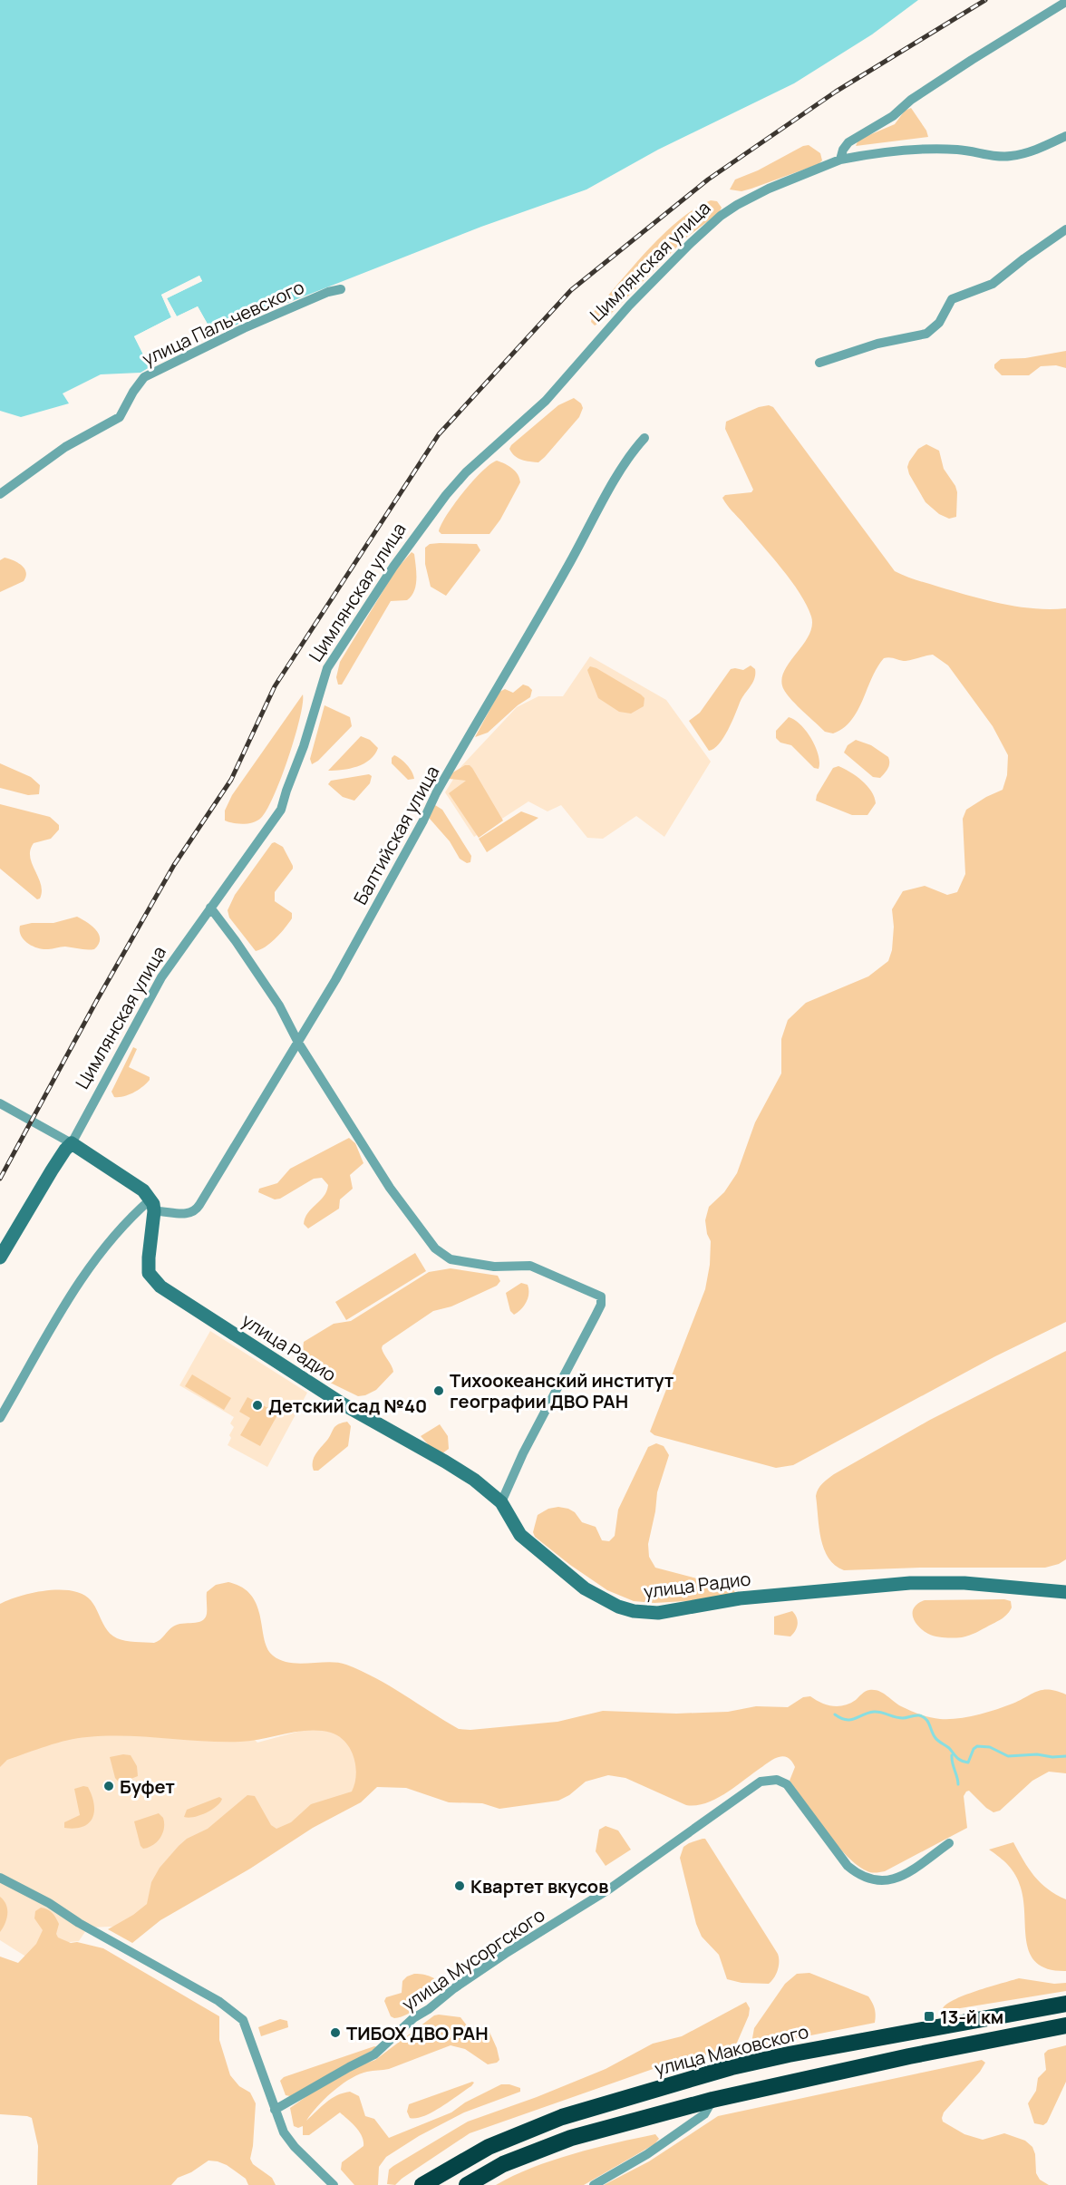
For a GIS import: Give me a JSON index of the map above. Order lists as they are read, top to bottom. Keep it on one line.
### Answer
{"streets":{"highway":["улица Маковского"],"main road":["улица Радио"],"street":["Цимлянская улица","улица Пальчевского","Балтийская улица","улица Мусоргского"]},"crossings":[["Балтийская улица","улица Радио"]],"places":{"other":["Тихоокеанский институт географии ДВО РАН","Детский сад №40","Буфет","Квартет вкусов","ТИБОХ ДВО РАН"],"transit":["13-й км"]}}
